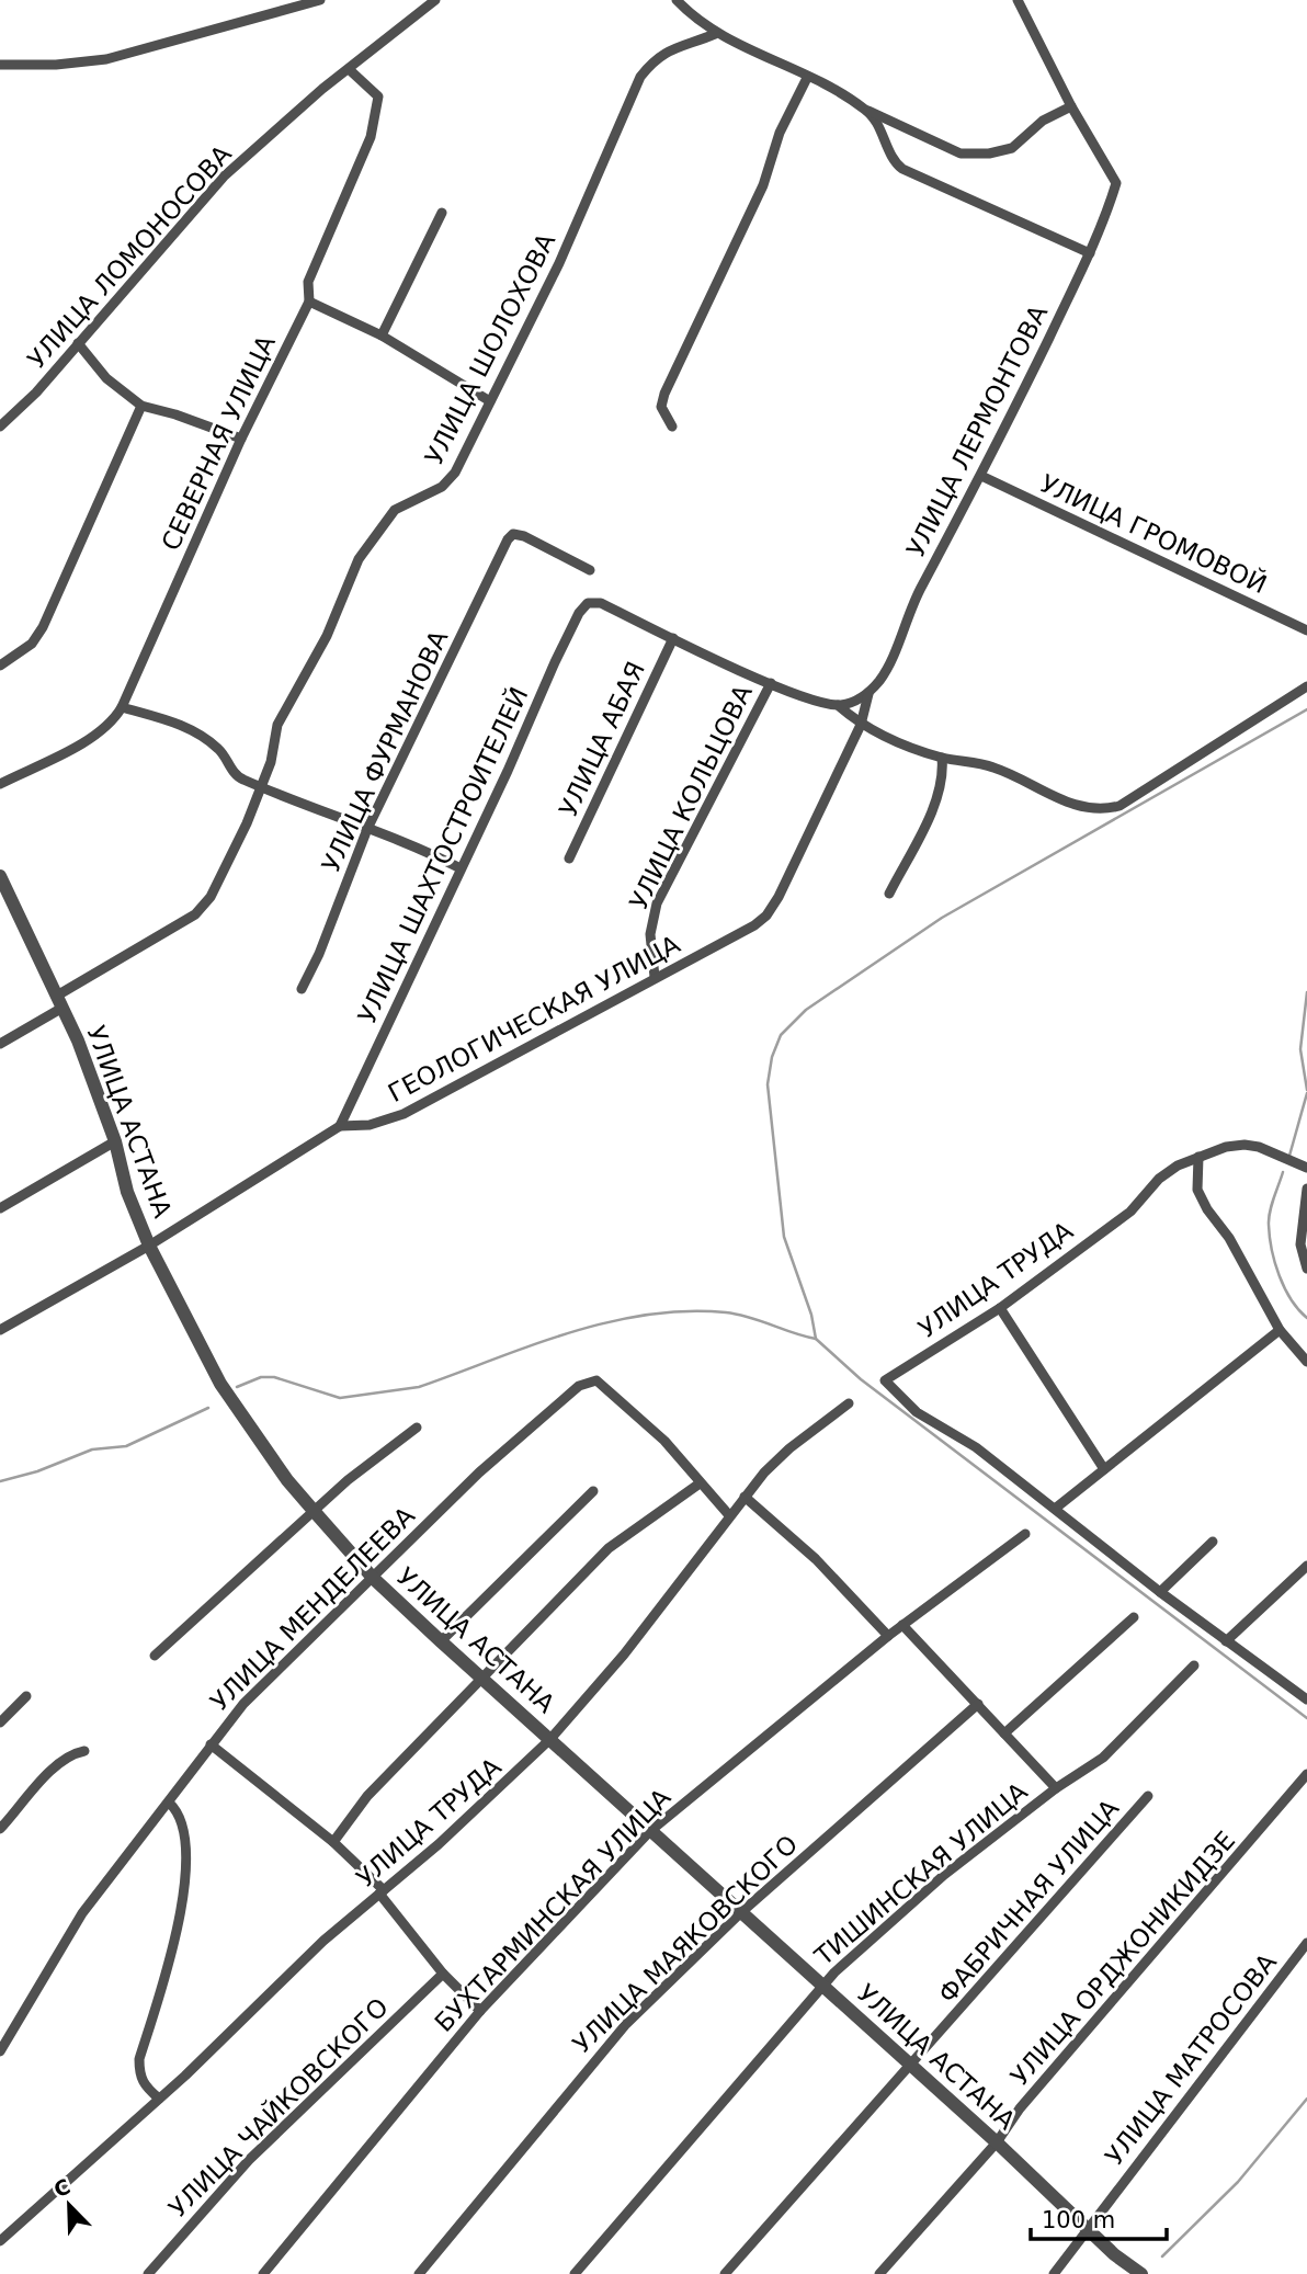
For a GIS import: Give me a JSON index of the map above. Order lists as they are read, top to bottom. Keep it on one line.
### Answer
{"streets":{"street":["УЛИЦА ЛОМОНОСОВА","УЛИЦА ШОЛОХОВА","УЛИЦА ЛЕРМОНТОВА","СЕВЕРНАЯ УЛИЦА","УЛИЦА ГРОМОВОЙ","УЛИЦА АБАЯ","УЛИЦА ФУРМАНОВА","УЛИЦА КОЛЬЦОВА","УЛИЦА ШАХТОСТРОИТЕЛЕЙ","ГЕОЛОГИЧЕСКАЯ УЛИЦА","УЛИЦА АСТАНА","УЛИЦА ТРУДА","УЛИЦА МЕНДЕЛЕЕВА","ТИШИНСКАЯ УЛИЦА","ФАБРИЧНАЯ УЛИЦА","БУХТАРМИНСКАЯ УЛИЦА","УЛИЦА МАЯКОВСКОГО","УЛИЦА ОРДЖОНИКИДЗЕ","УЛИЦА МАТРОСОВА","УЛИЦА ЧАЙКОВСКОГО"]},"crossings":[["УЛИЦА ЛОМОНОСОВА","СЕВЕРНАЯ УЛИЦА"],["УЛИЦА ШОЛОХОВА","УЛИЦА АСТАНА"],["УЛИЦА ЛЕРМОНТОВА","УЛИЦА ГРОМОВОЙ"],["УЛИЦА ЛЕРМОНТОВА","ГЕОЛОГИЧЕСКАЯ УЛИЦА"],["УЛИЦА АБАЯ","УЛИЦА ШАХТОСТРОИТЕЛЕЙ"],["УЛИЦА КОЛЬЦОВА","ГЕОЛОГИЧЕСКАЯ УЛИЦА"],["УЛИЦА ШАХТОСТРОИТЕЛЕЙ","ГЕОЛОГИЧЕСКАЯ УЛИЦА"],["ГЕОЛОГИЧЕСКАЯ УЛИЦА","УЛИЦА АСТАНА"],["УЛИЦА АСТАНА","УЛИЦА ТРУДА"],["УЛИЦА АСТАНА","УЛИЦА МЕНДЕЛЕЕВА"],["УЛИЦА АСТАНА","ТИШИНСКАЯ УЛИЦА"],["УЛИЦА АСТАНА","ФАБРИЧНАЯ УЛИЦА"],["УЛИЦА АСТАНА","БУХТАРМИНСКАЯ УЛИЦА"],["УЛИЦА АСТАНА","УЛИЦА МАЯКОВСКОГО"],["УЛИЦА АСТАНА","УЛИЦА ОРДЖОНИКИДЗЕ"],["УЛИЦА АСТАНА","УЛИЦА МАТРОСОВА"]],"scale_bar":"100 m","north":"top left"}
